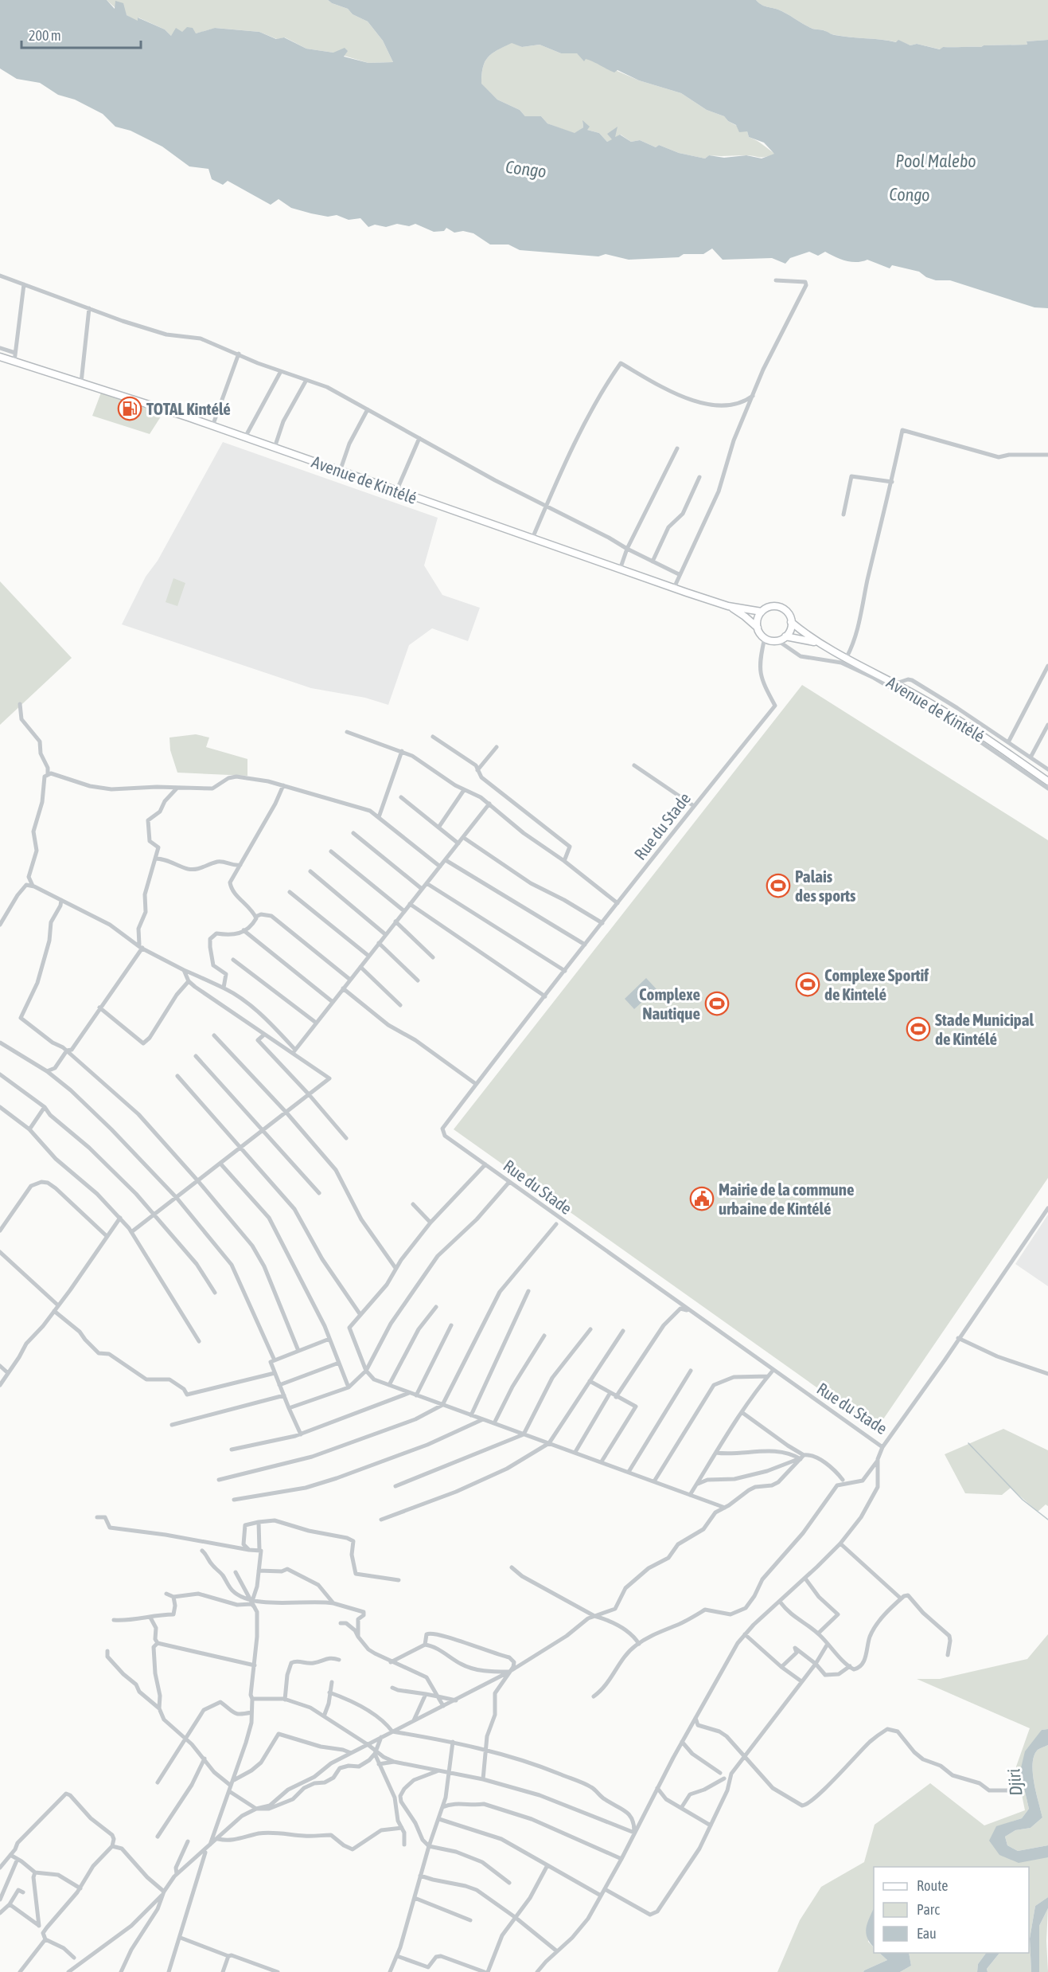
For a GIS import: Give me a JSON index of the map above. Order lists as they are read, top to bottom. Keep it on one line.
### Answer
{"streets":{"main road":["Avenue de Kintélé"],"street":["Rue du Stade"]},"crossings":[["Avenue de Kintélé","Rue du Stade"]],"water":["Pool Malebo","Congo","Djiri"],"places":{"fuel station":["TOTAL Kintélé"],"sports":["Palais des sports","Complexe Sportif de Kintelé","Complexe Nautique","Stade Municipal de Kintélé"],"public building":["Mairie de la commune urbaine de Kintélé"]},"legend":["Route","Parc","Eau"],"scale_bar":"200 m"}
